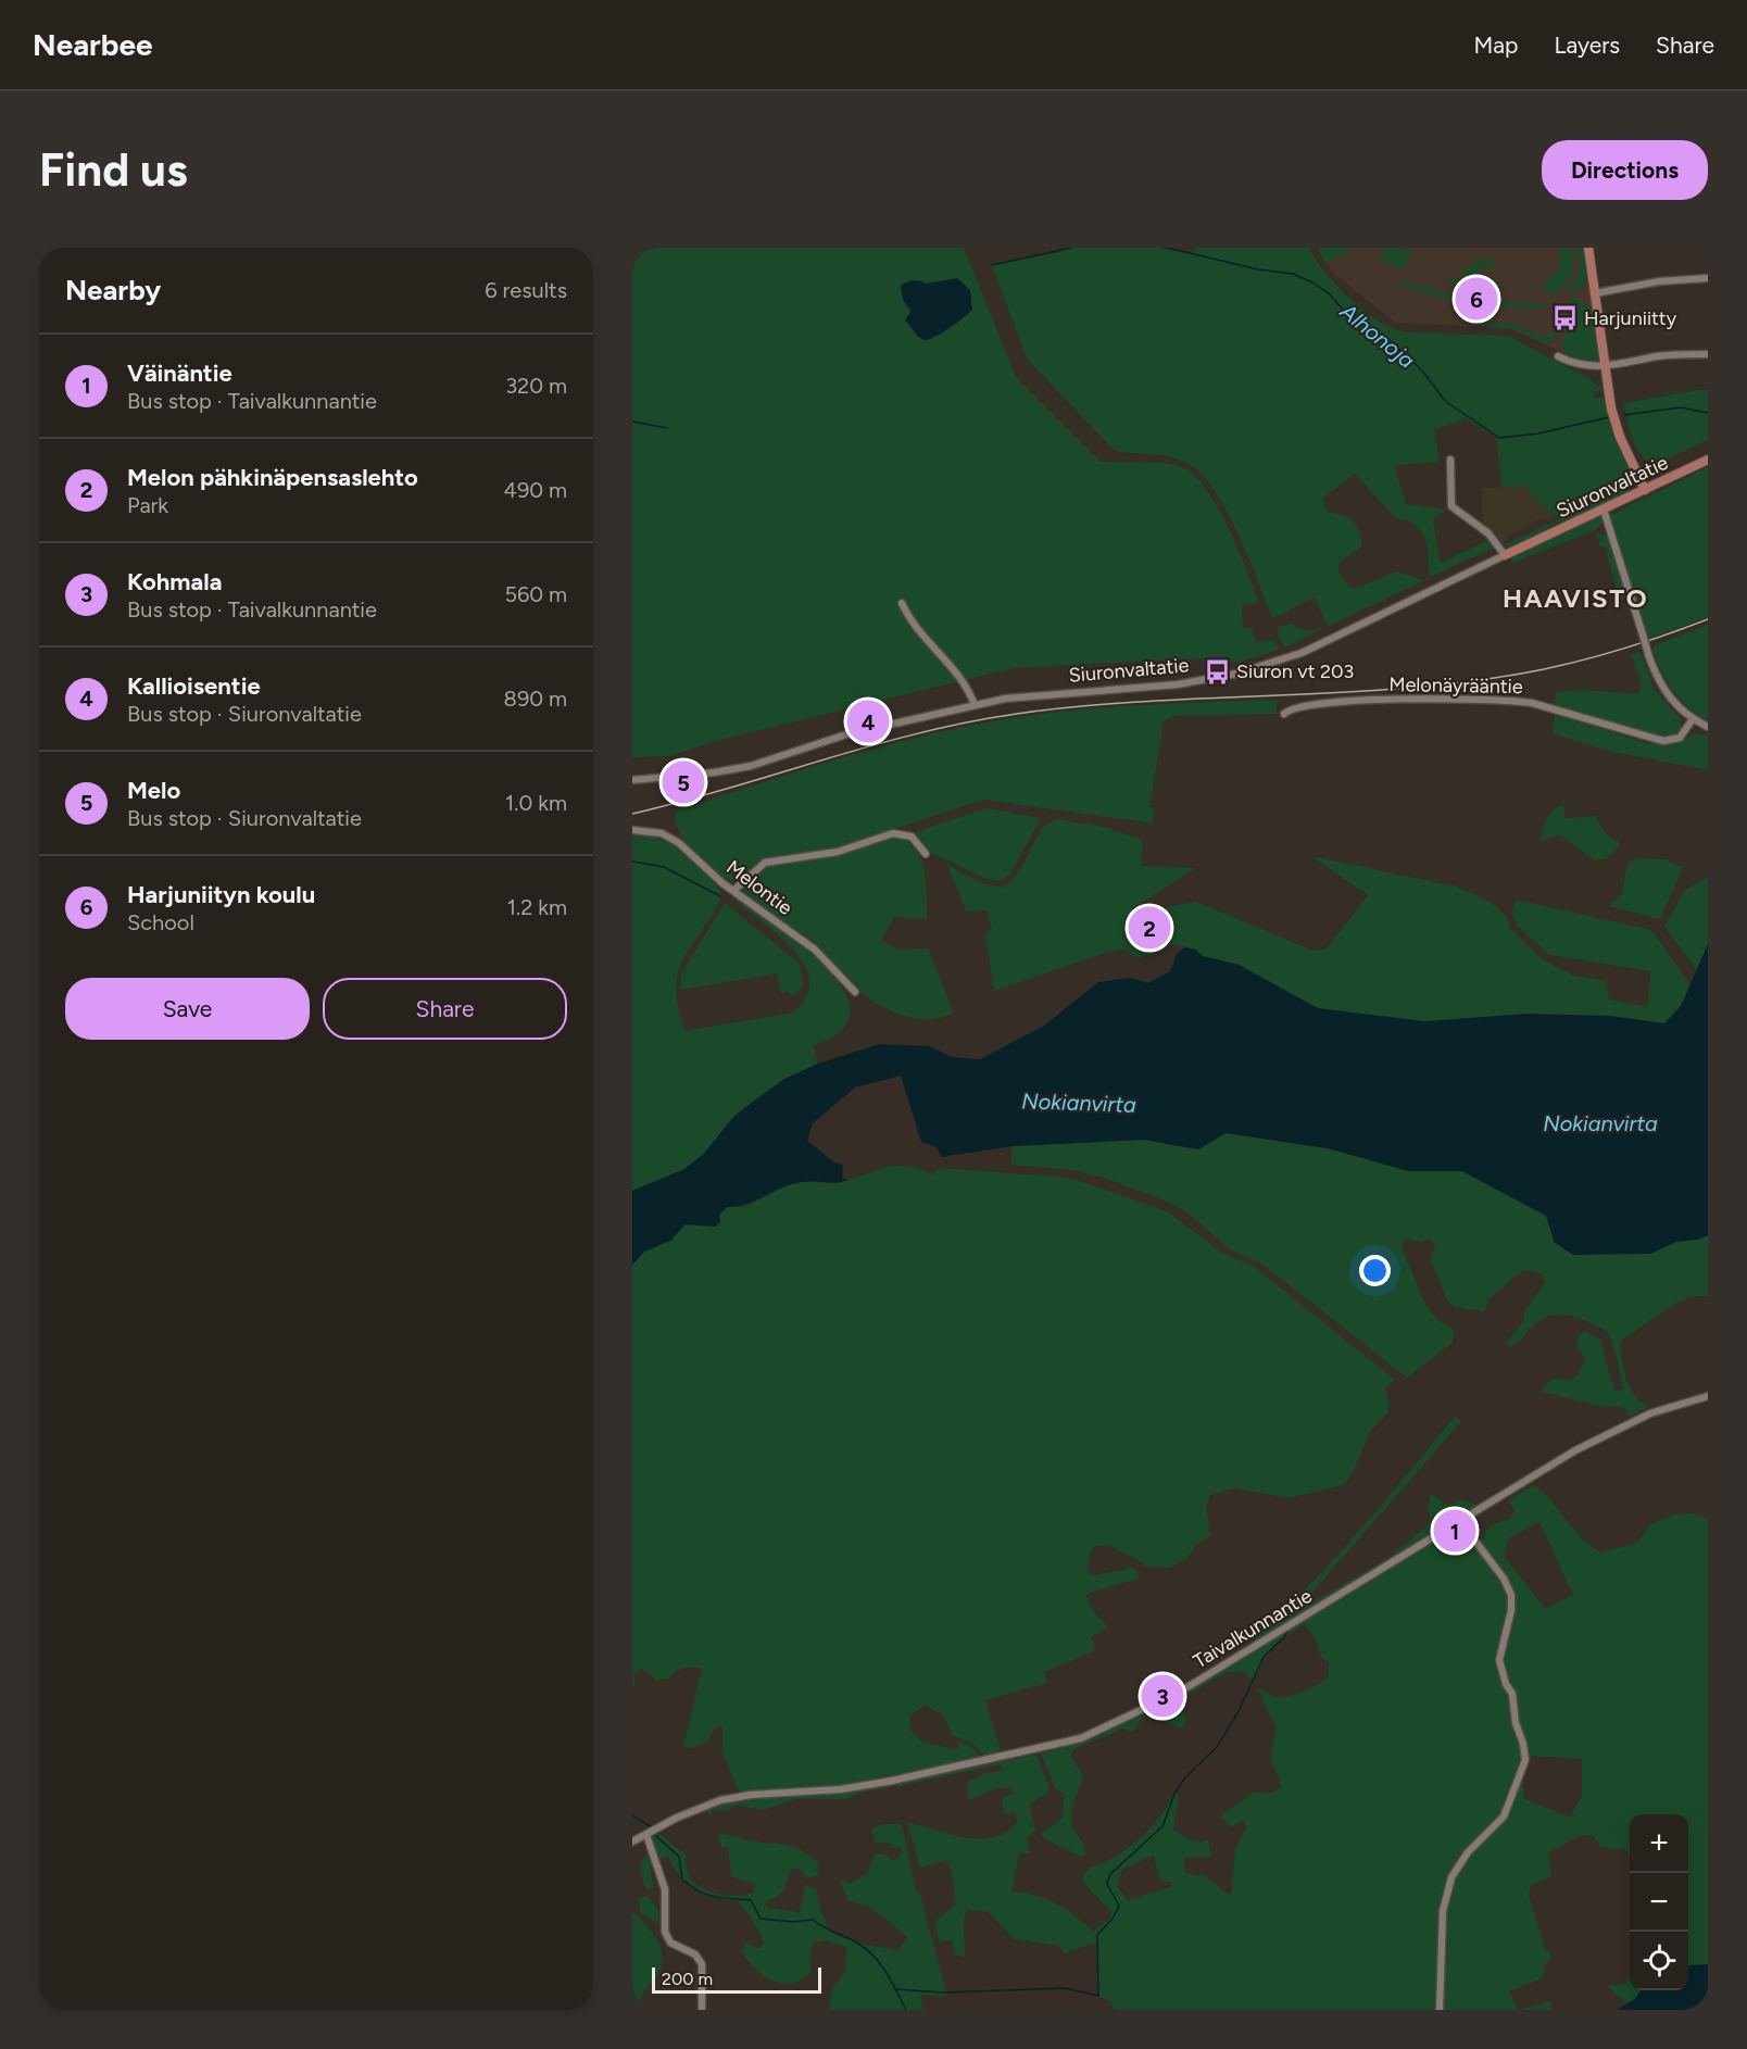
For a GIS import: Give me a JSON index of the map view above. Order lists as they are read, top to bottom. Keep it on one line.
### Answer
{"streets":{"main road":["Siuronvaltatie"],"street":["Melonäyrääntie","Melontie","Taivalkunnantie"]},"districts":["HAAVISTO"],"water":["Alhonoja","Nokianvirta"],"places":{"bus stop":["Harjuniitty","Siuron vt 203"]},"scale_bar":"200 m","page":{"header":"Nearbee","nav":["Map","Layers","Share"],"buttons":["Directions",["Save","Share"]],"title":"Find us","heading":["Nearby","6 results"],"pins":["6","4","5","2","1","3"],"list":[{"mark":"1","name":"Väinäntie","note":"Bus stop · Taivalkunnantie","value":"320 m"},{"mark":"2","name":"Melon pähkinäpensaslehto","note":"Park","value":"490 m"},{"mark":"3","name":"Kohmala","note":"Bus stop · Taivalkunnantie","value":"560 m"},{"mark":"4","name":"Kallioisentie","note":"Bus stop · Siuronvaltatie","value":"890 m"},{"mark":"5","name":"Melo","note":"Bus stop · Siuronvaltatie","value":"1.0 km"},{"mark":"6","name":"Harjuniityn koulu","note":"School","value":"1.2 km"}],"map_buttons":["+","−"],"scale":"200 m"}}
